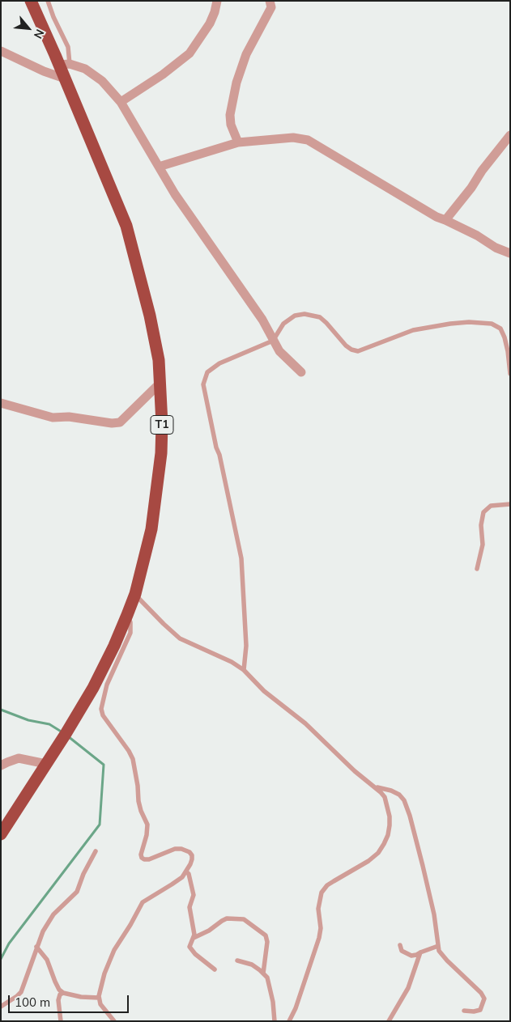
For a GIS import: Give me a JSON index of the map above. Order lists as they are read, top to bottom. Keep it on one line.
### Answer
{"streets":{"highway":["T1"]},"scale_bar":"100 m","north":"bottom right"}
